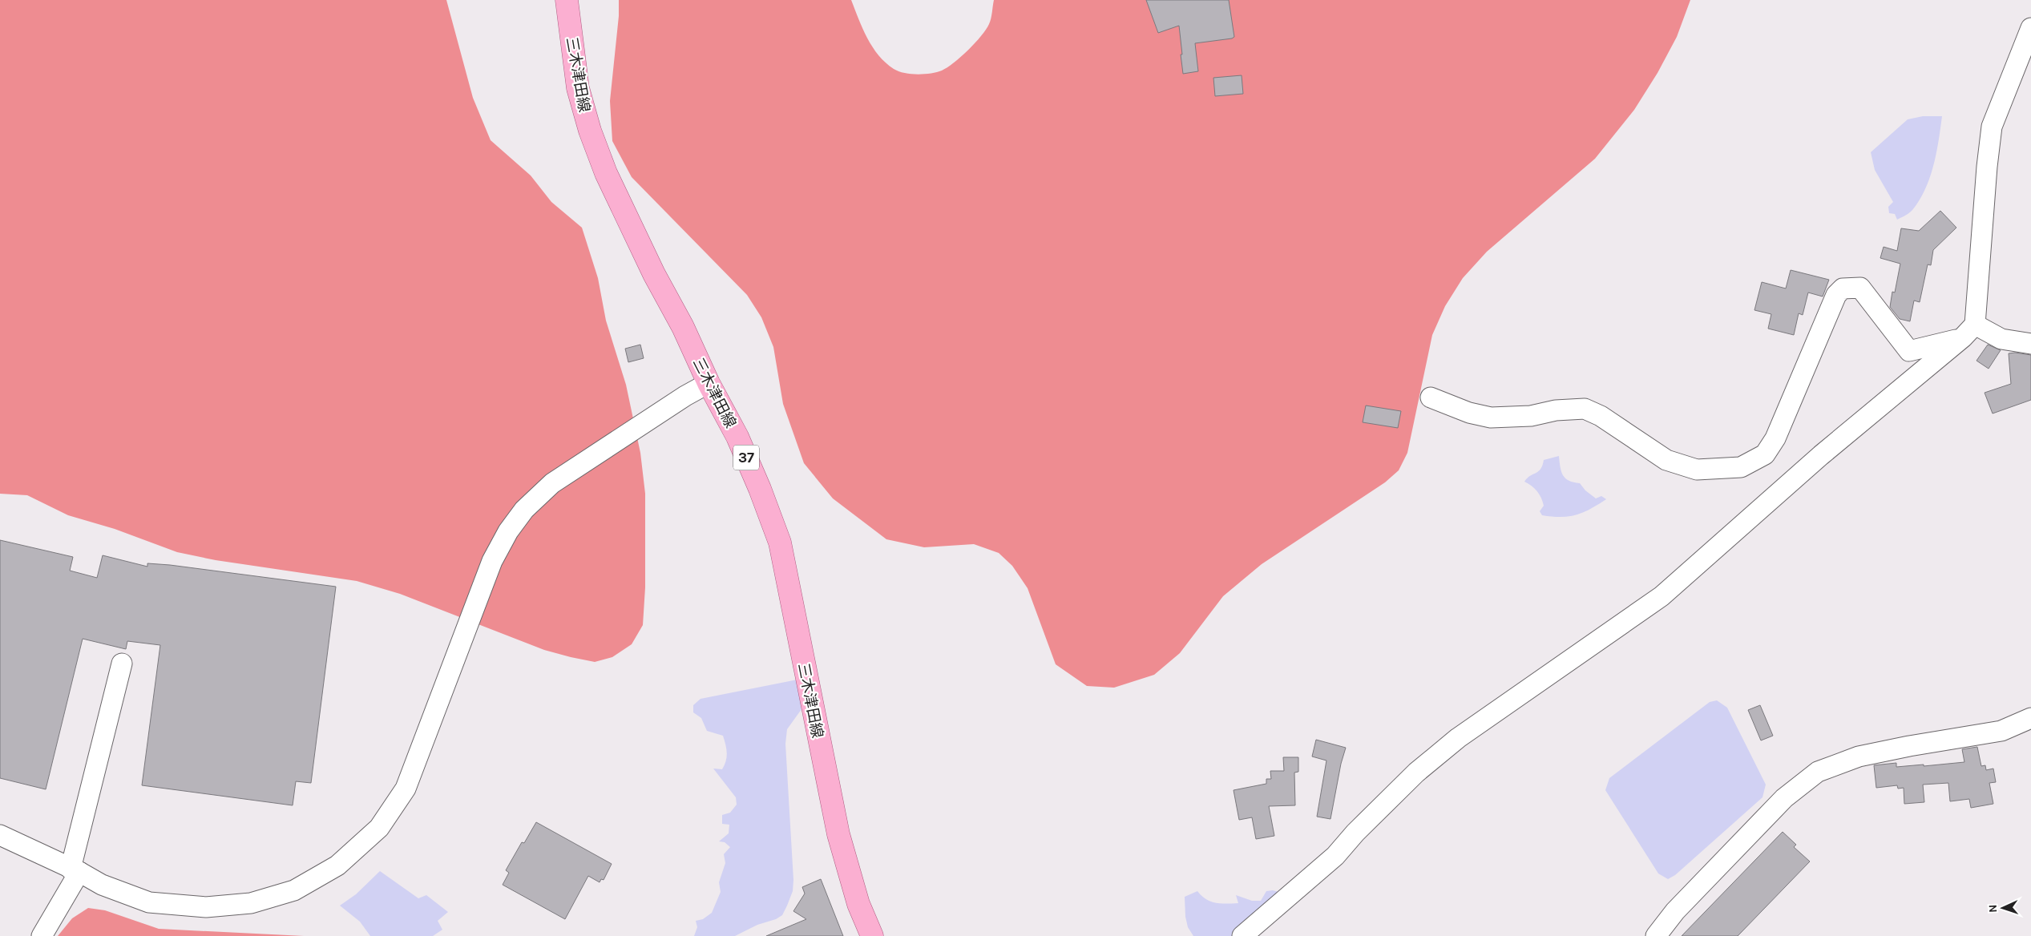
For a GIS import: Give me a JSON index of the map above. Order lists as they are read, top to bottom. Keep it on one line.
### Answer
{"streets":{"main road":["三木津田線","37"]},"north":"left"}
